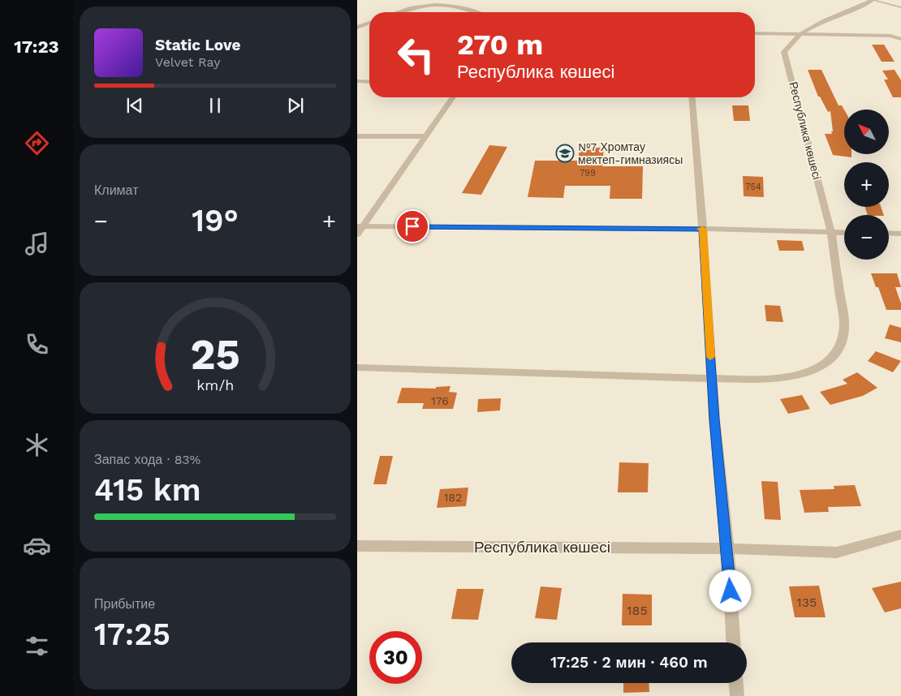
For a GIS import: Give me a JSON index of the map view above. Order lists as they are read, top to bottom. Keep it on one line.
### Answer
{"streets":{"street":["Республика көшесі"]},"places":{"school or university":["№7 Хромтау мектеп-гимназиясы"]},"house_numbers":["799","754","176","182","135","185"],"north":"top left","page":{"tabs":"17:23","turn":["270 m","Республика көшесі"],"song":["Static Love","Velvet Ray"],"map_buttons":["+","−"],"tile":["Климат",["Запас хода · 83%","415 km"],["Прибытие","17:25"]],"heat":["−","19°","+"],"limit":"30","trip":"17:25 · 2 мин · 460 m","gauge":["25","km/h"]}}
